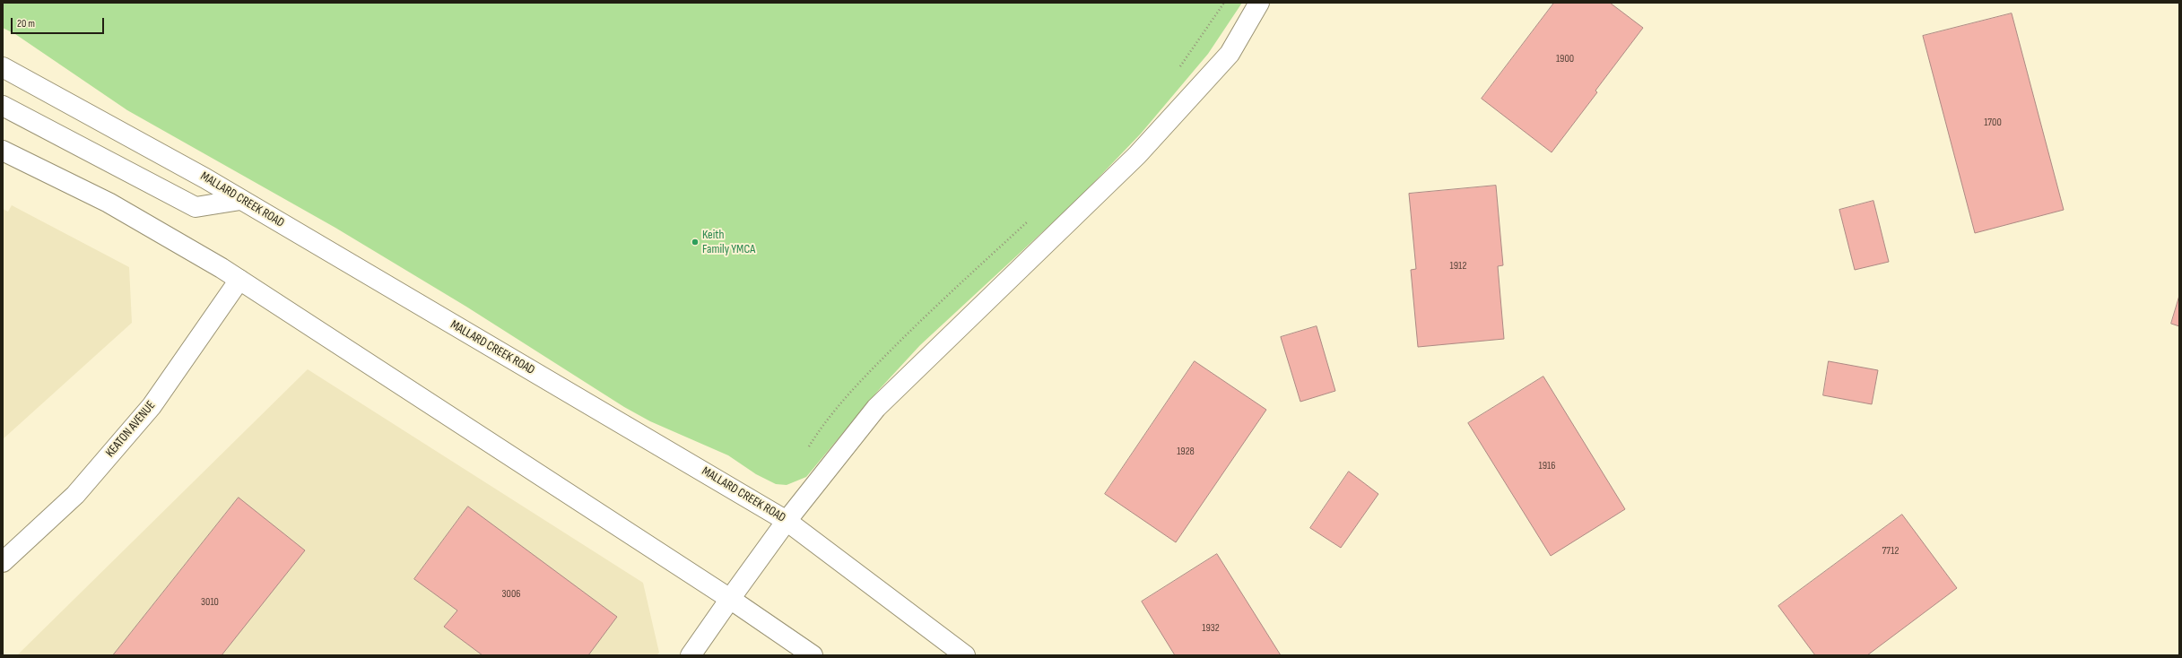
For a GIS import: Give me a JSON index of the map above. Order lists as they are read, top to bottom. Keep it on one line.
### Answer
{"streets":{"main road":["MALLARD CREEK ROAD","KEATON AVENUE"]},"places":["Keith Family YMCA"],"house_numbers":["1900","1700","1912","1928","1916","7712","3006","3010","1932"],"scale_bar":"20 m"}
